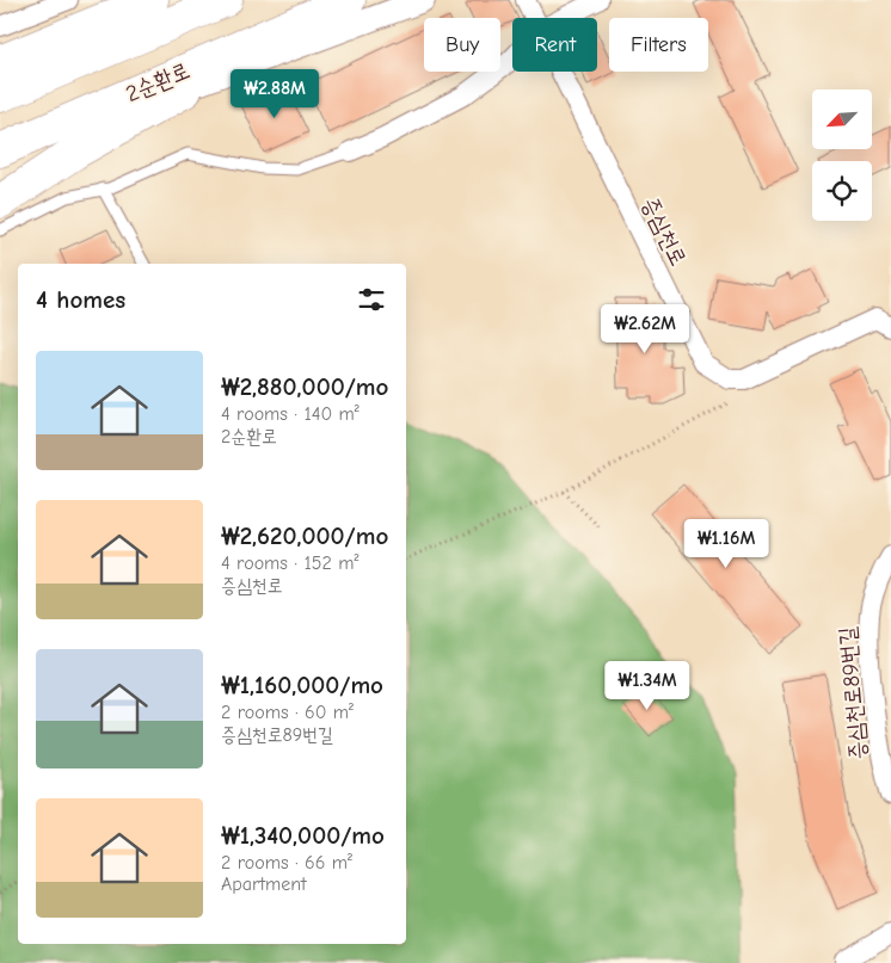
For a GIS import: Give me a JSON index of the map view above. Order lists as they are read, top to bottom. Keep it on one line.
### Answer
{"streets":{"highway":["2순환로"],"street":["증심천로","증심천로89번길"]},"north":"bottom left","page":{"chip":["Buy","Rent","Filters"],"price":["₩2.88M","₩2.62M","₩1.16M","₩1.34M"],"heading":"4 homes","list":[{"name":"₩2,880,000/mo","note":"4 rooms · 140 m² · 2순환로"},{"name":"₩2,620,000/mo","note":"4 rooms · 152 m² · 증심천로"},{"name":"₩1,160,000/mo","note":"2 rooms · 60 m² · 증심천로89번길"},{"name":"₩1,340,000/mo","note":"2 rooms · 66 m² · Apartment"}]}}
